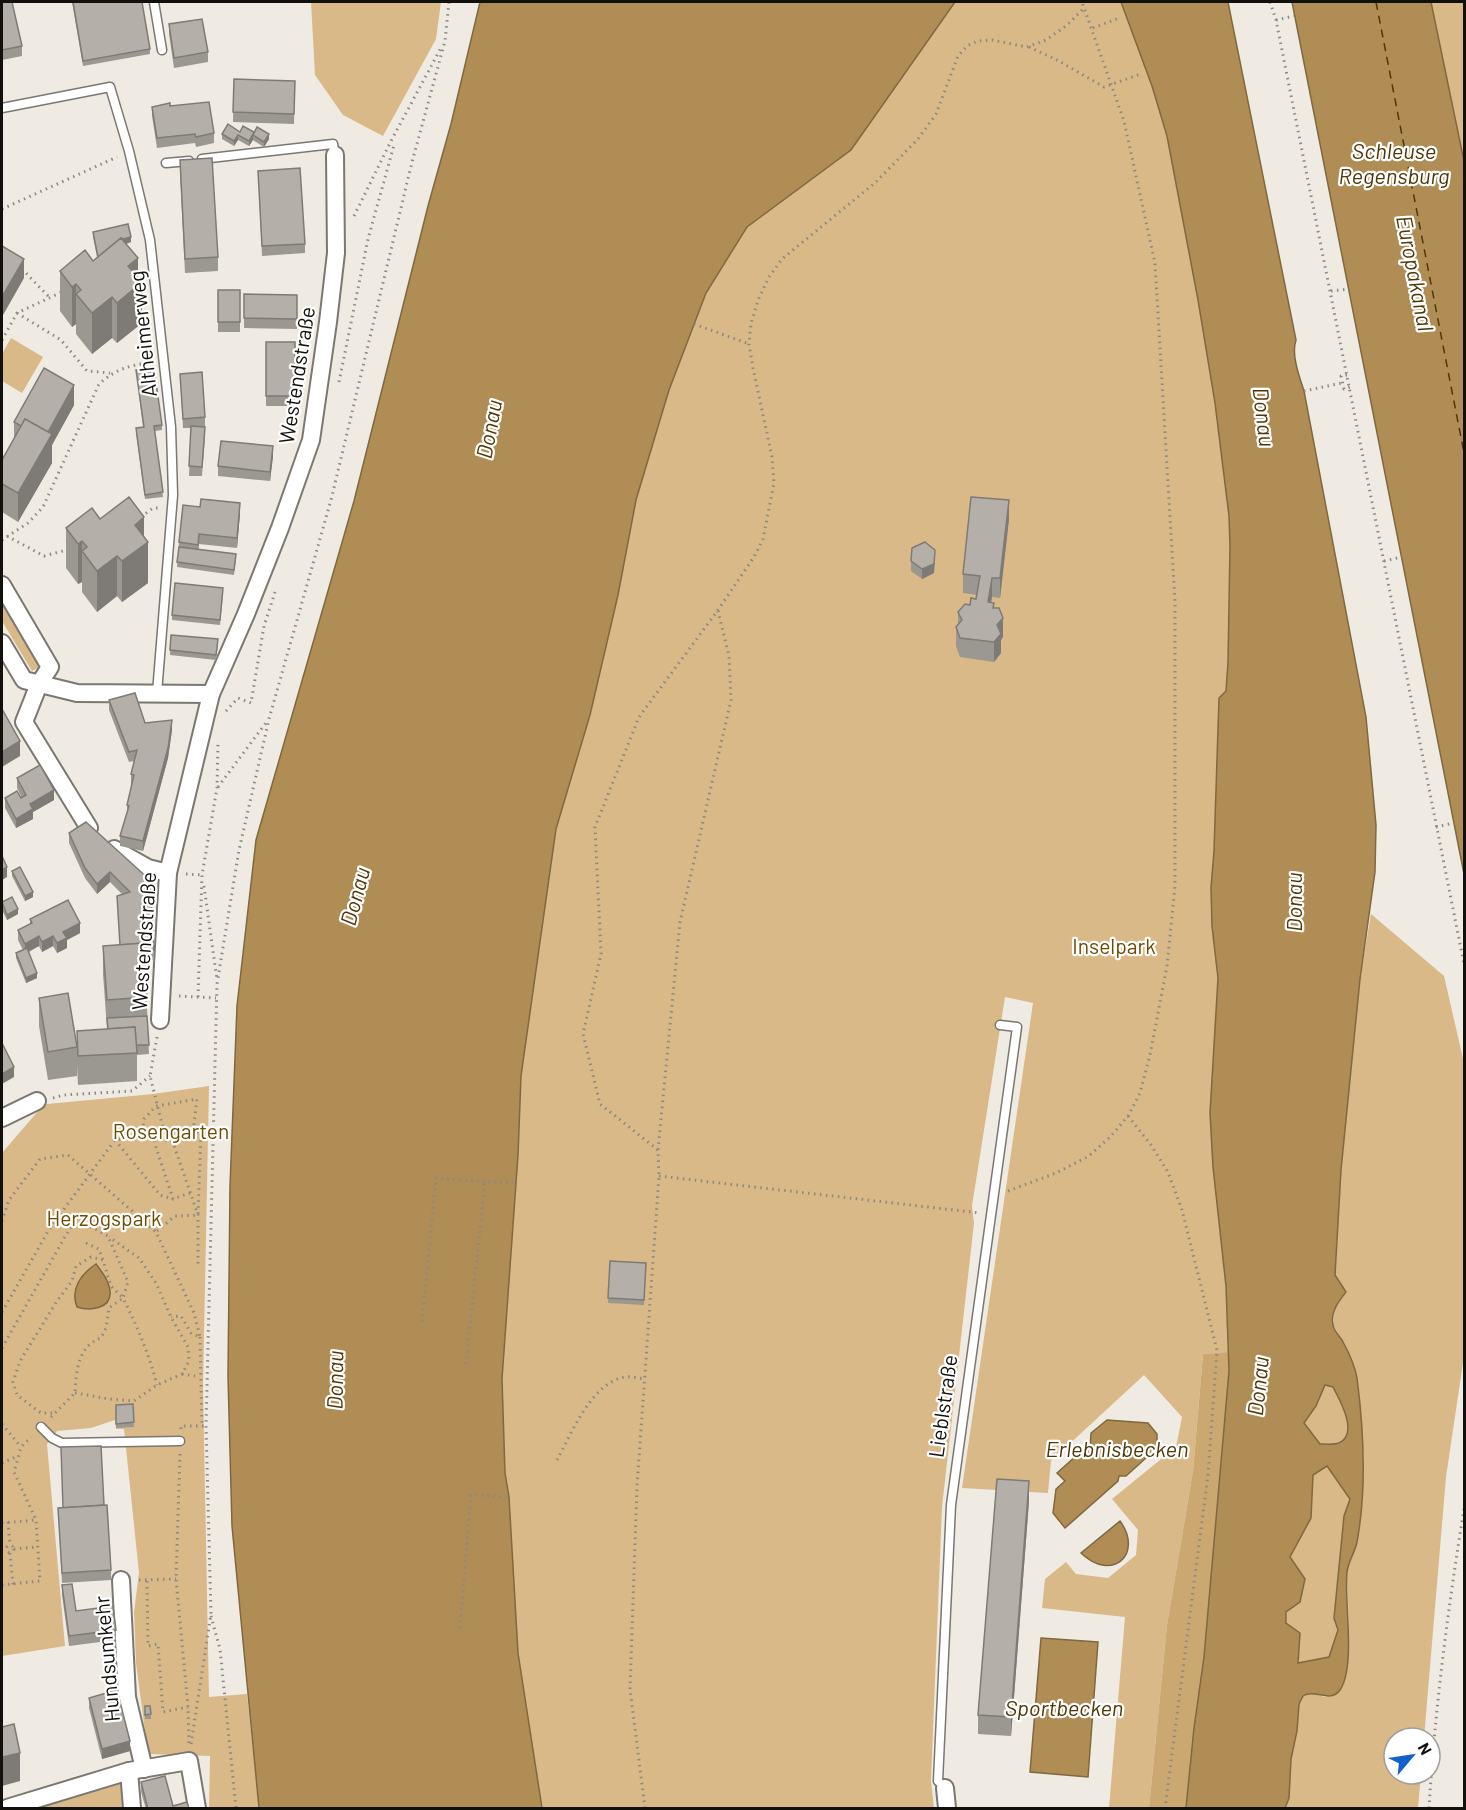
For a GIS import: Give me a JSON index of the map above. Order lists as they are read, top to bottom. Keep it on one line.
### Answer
{"streets":{"street":["Westendstraße","Lieblstraße","Hundsumkehr"],"lane":["Altheimerweg"]},"water":["Schleuse Regensburg","Europakanal","Donau","Erlebnisbecken","Sportbecken"],"parks":["Inselpark","Rosengarten","Herzogspark"],"north":"top right"}
